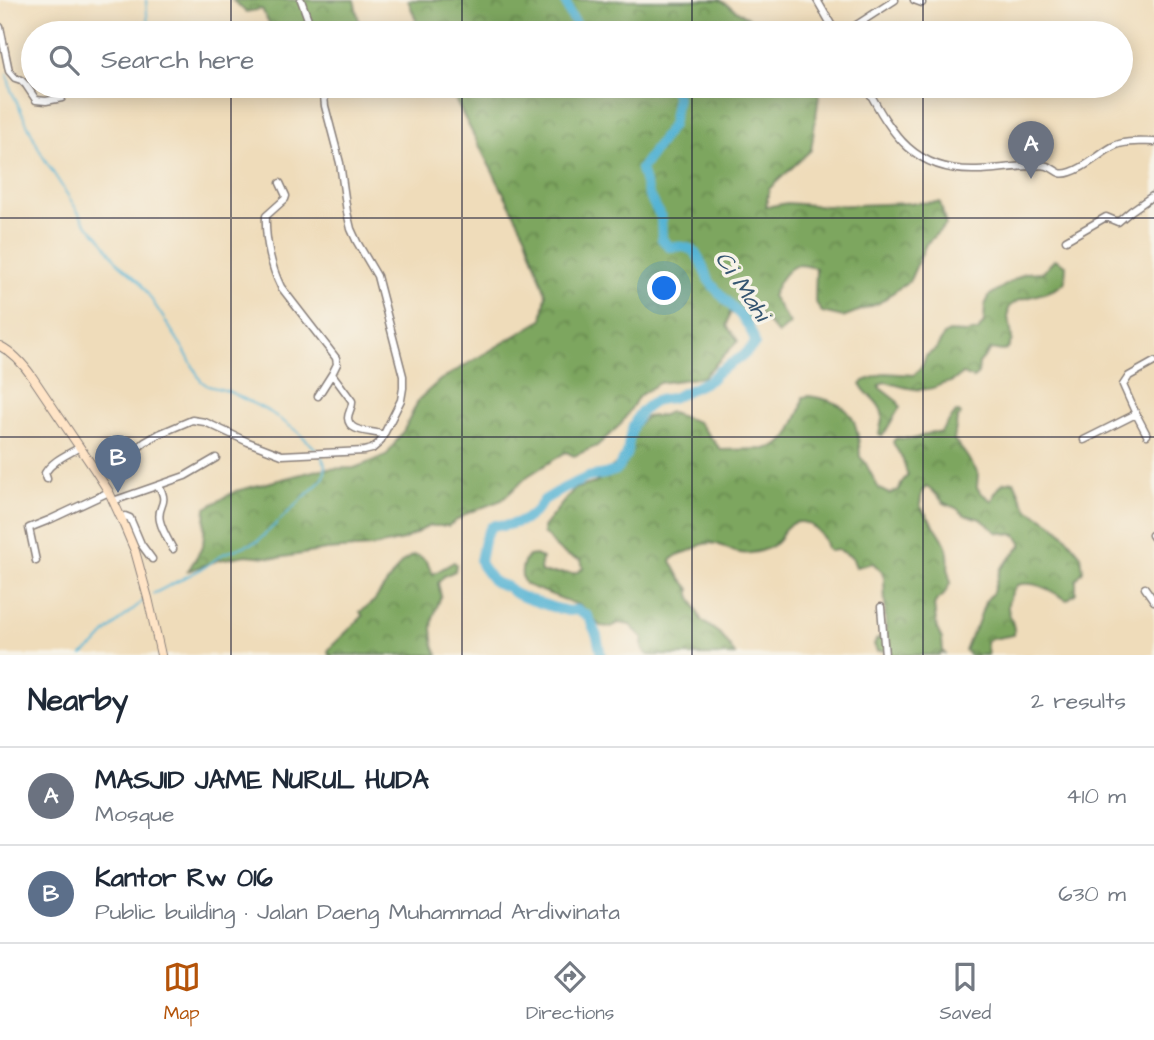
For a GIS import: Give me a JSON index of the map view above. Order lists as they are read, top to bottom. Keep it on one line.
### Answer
{"water":["Ci Mahi"],"page":{"search":"Search here","pins":["A","B"],"heading":["Nearby","2 results"],"list":[{"mark":"A","name":"MASJID JAME NURUL HUDA","note":"Mosque","value":"410 m"},{"mark":"B","name":"Kantor Rw 016","note":"Public building · Jalan Daeng Muhammad Ardiwinata","value":"630 m"}],"nav":["Map","Directions","Saved"]}}
